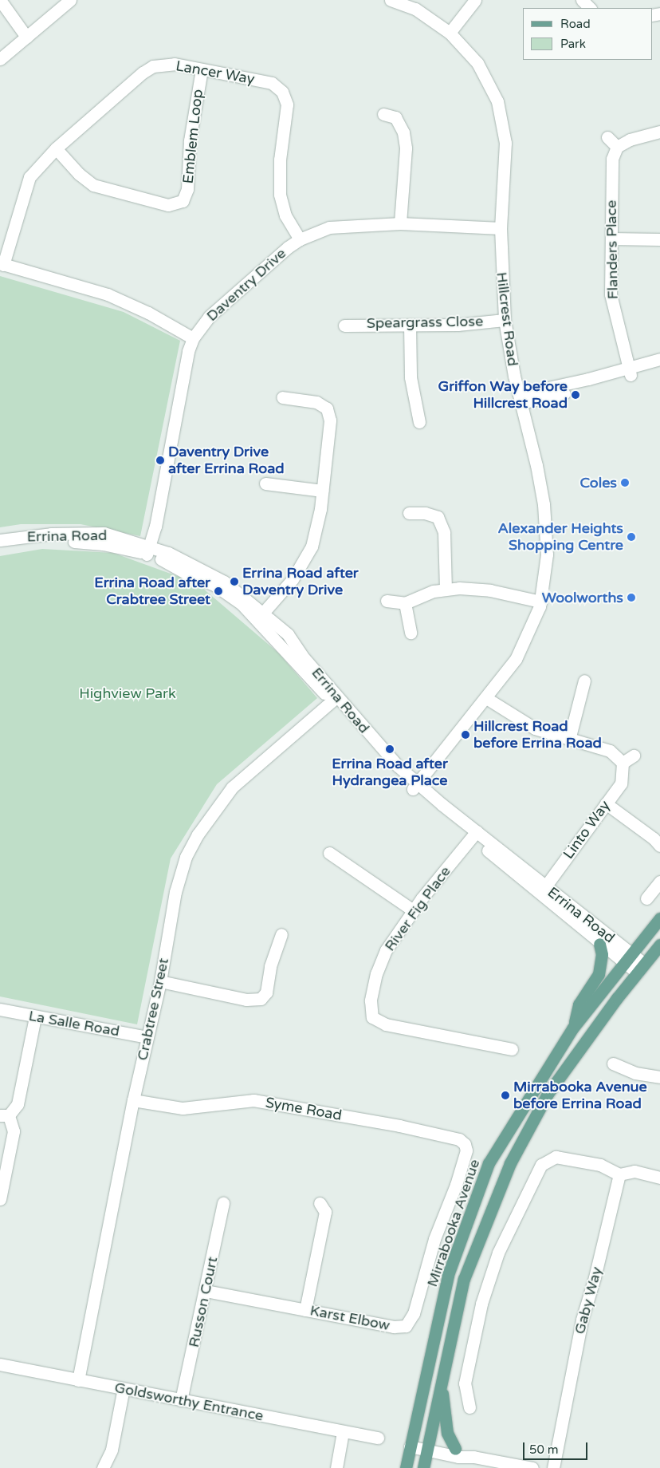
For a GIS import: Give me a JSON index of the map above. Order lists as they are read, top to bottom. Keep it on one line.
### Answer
{"streets":{"main road":["Mirrabooka Avenue"],"street":["Lancer Way","Emblem Loop","Flanders Place","Daventry Drive","Hillcrest Road","Speargrass Close","Errina Road","Linto Way","River Fig Place","Crabtree Street","La Salle Road","Syme Road","Gaby Way","Russon Court","Karst Elbow","Goldsworthy Entrance"]},"crossings":[["Lancer Way","Emblem Loop"],["Lancer Way","Daventry Drive"],["Daventry Drive","Hillcrest Road"],["Daventry Drive","Errina Road"],["Hillcrest Road","Speargrass Close"],["Hillcrest Road","Errina Road"],["Errina Road","Linto Way"],["Errina Road","River Fig Place"],["Errina Road","Crabtree Street"],["Errina Road","Mirrabooka Avenue"],["Crabtree Street","La Salle Road"],["Crabtree Street","Syme Road"],["Crabtree Street","Goldsworthy Entrance"],["Syme Road","Karst Elbow"],["Russon Court","Karst Elbow"],["Russon Court","Goldsworthy Entrance"]],"parks":["Highview Park"],"places":["Griffon Way before Hillcrest Road","Daventry Drive after Errina Road","Coles","Alexander Heights Shopping Centre","Errina Road after Daventry Drive","Errina Road after Crabtree Street","Woolworths","Hillcrest Road before Errina Road","Errina Road after Hydrangea Place","Mirrabooka Avenue before Errina Road"],"legend":["Road","Park"],"scale_bar":"50 m"}
